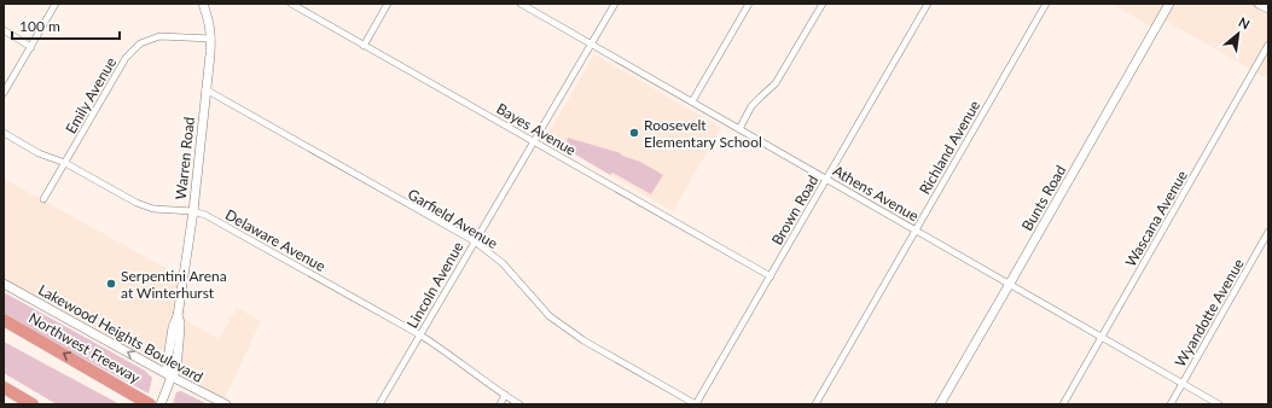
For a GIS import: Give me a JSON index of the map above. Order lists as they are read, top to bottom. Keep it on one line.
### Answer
{"streets":{"highway":["Northwest Freeway"],"main road":["Warren Road","Bunts Road","Lakewood Heights Boulevard"],"street":["Emily Avenue","Bayes Avenue","Richland Avenue","Athens Avenue","Brown Road","Garfield Avenue","Wascana Avenue","Delaware Avenue","Lincoln Avenue","Wyandotte Avenue"]},"crossings":[["Emily Avenue","Warren Road"],["Emily Avenue","Delaware Avenue"],["Bayes Avenue","Brown Road"],["Bayes Avenue","Lincoln Avenue"],["Richland Avenue","Athens Avenue"],["Warren Road","Garfield Avenue"],["Warren Road","Delaware Avenue"],["Warren Road","Lakewood Heights Boulevard"],["Athens Avenue","Bunts Road"],["Athens Avenue","Brown Road"],["Athens Avenue","Wascana Avenue"],["Athens Avenue","Lincoln Avenue"],["Athens Avenue","Wyandotte Avenue"],["Brown Road","Garfield Avenue"],["Garfield Avenue","Lincoln Avenue"],["Delaware Avenue","Lincoln Avenue"]],"one_way":["Lakewood Heights Boulevard","Northwest Freeway"],"places":["Roosevelt Elementary School","Serpentini Arena at Winterhurst"],"scale_bar":"100 m","north":"top right"}
